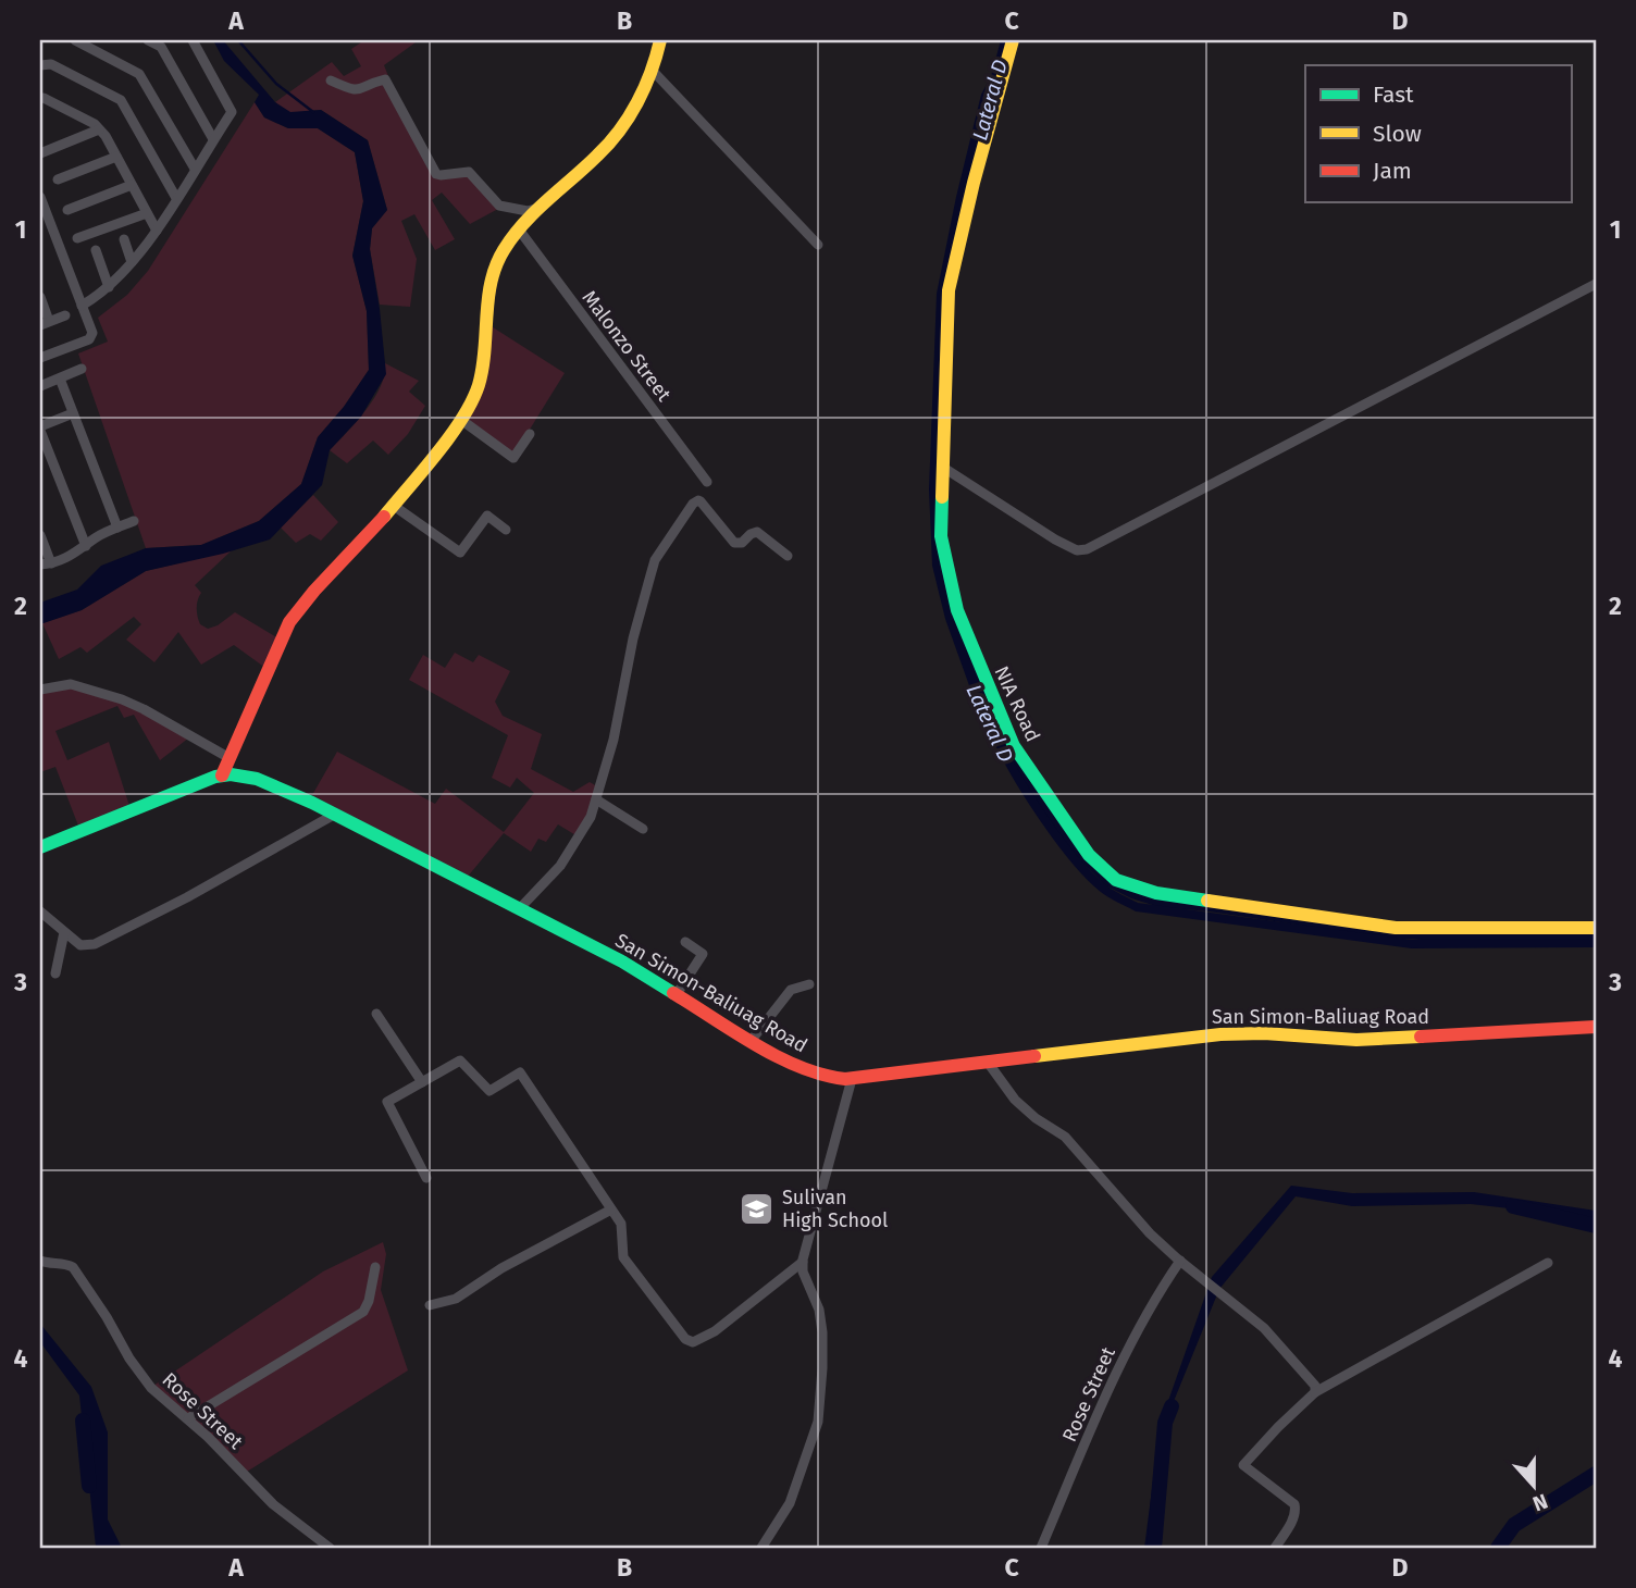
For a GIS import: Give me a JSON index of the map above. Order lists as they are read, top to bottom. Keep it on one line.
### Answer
{"streets":{"street":["Malonzo Street","NIA Road","San Simon-Baliuag Road","Rose Street"]},"water":["Lateral D"],"places":{"school or university":["Sulivan High School"]},"legend":["Fast","Slow","Jam"],"north":"bottom","grid":{"columns":["A","B","C","D"],"rows":["1","2","3","4"]}}
